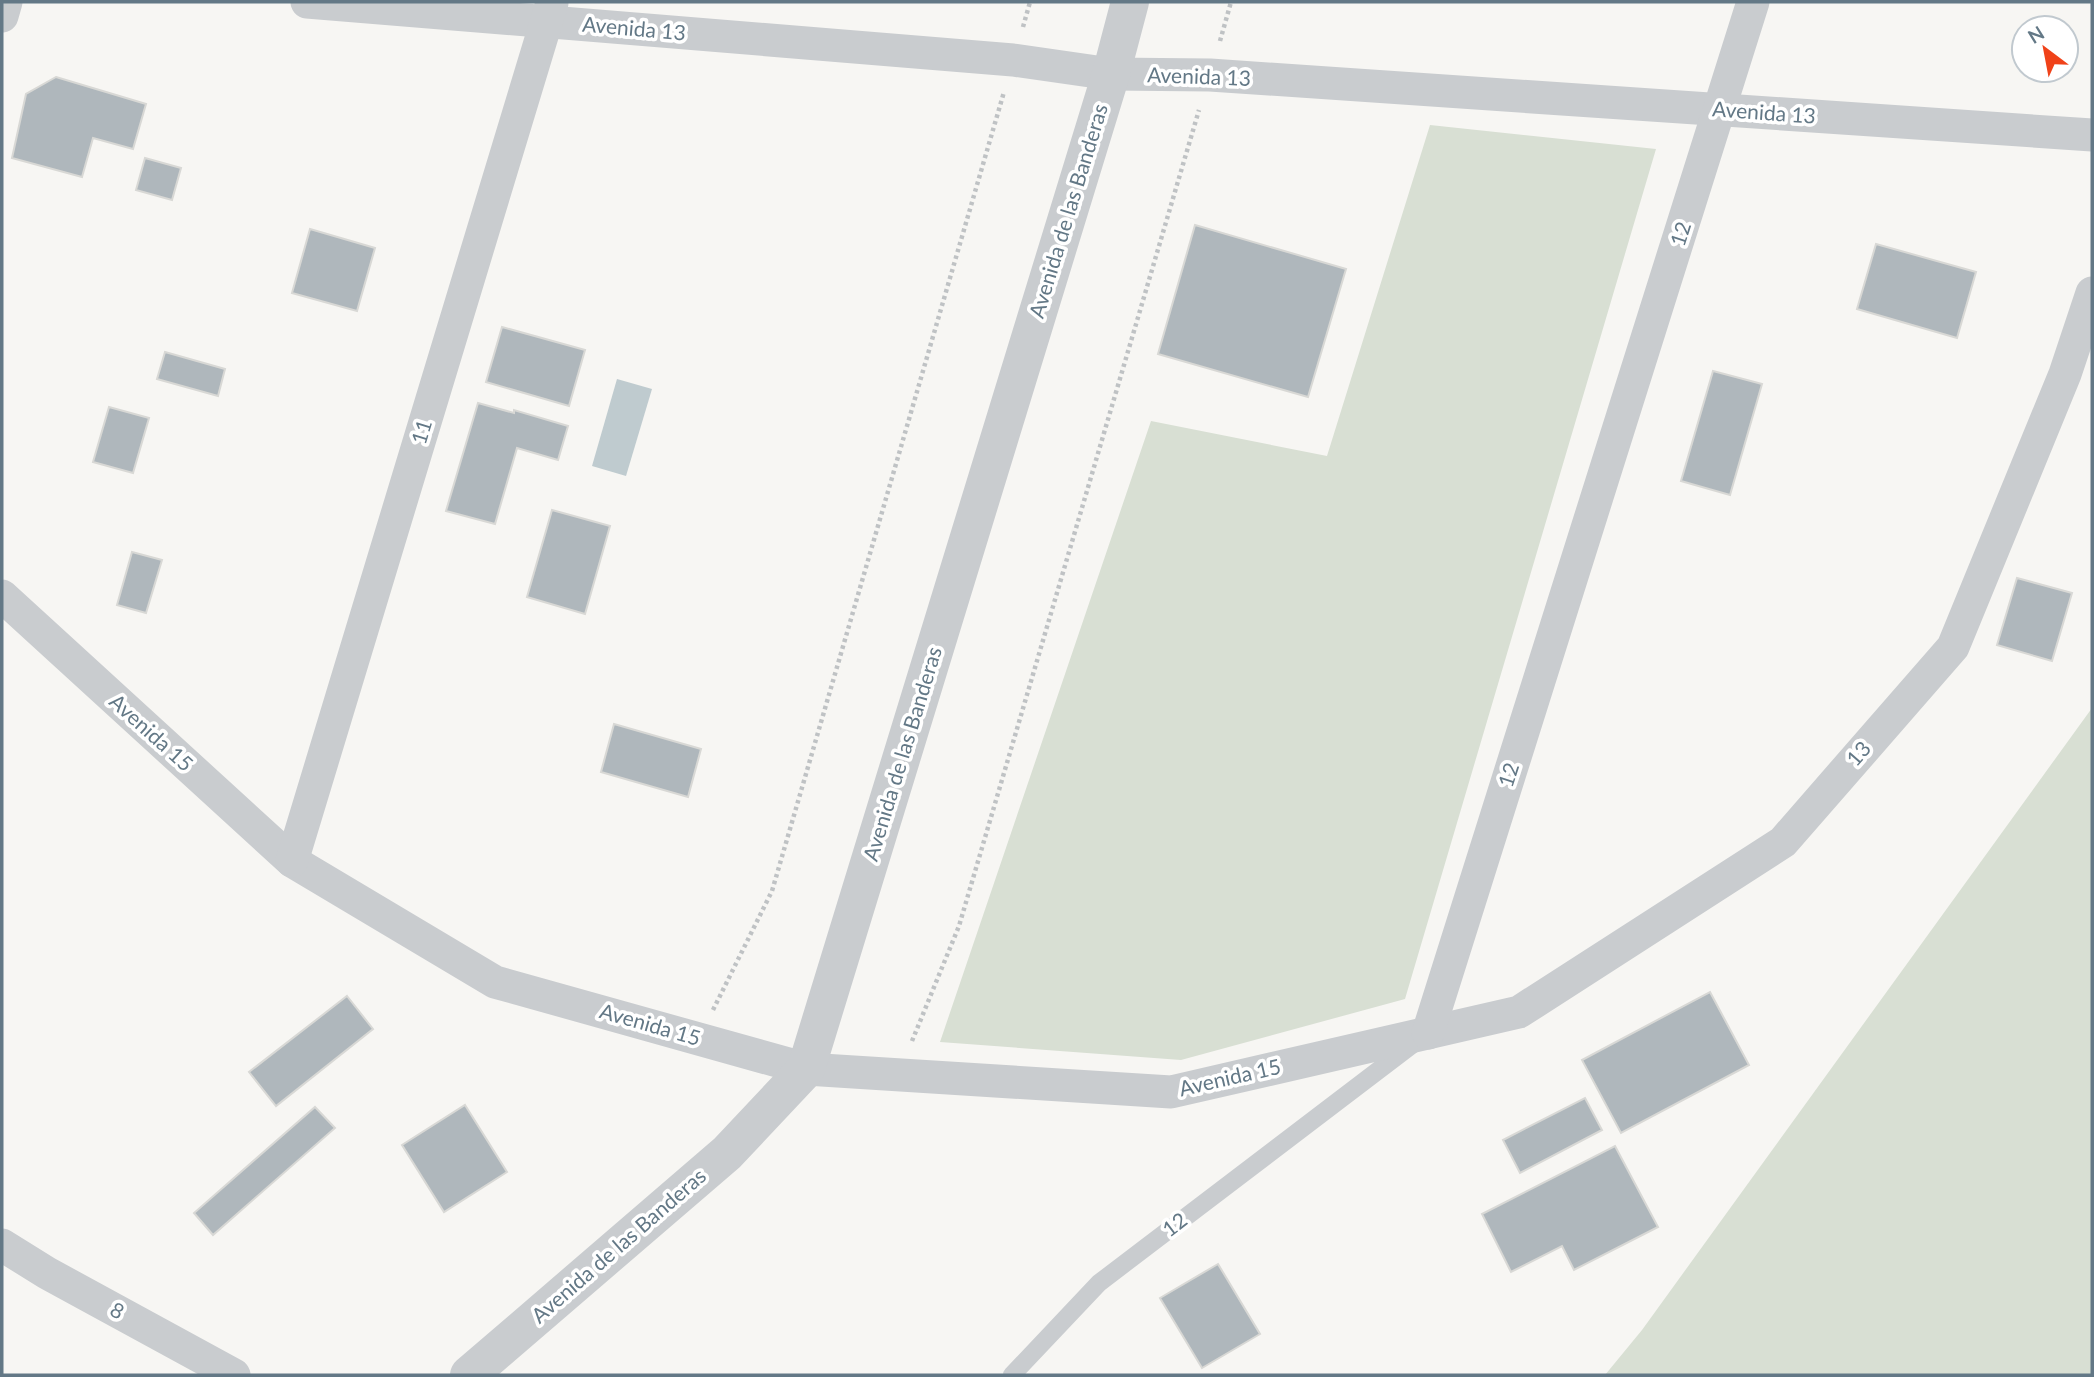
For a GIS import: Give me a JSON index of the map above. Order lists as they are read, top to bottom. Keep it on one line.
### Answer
{"streets":{"street":["Avenida 13","Avenida de las Banderas","12","11","Avenida 15","13","8"]},"crossings":[["Avenida 13","Avenida de las Banderas"],["Avenida 13","12"],["Avenida 13","11"],["Avenida de las Banderas","Avenida 15"],["12","Avenida 15"],["12","13"],["11","Avenida 15"],["Avenida 15","13"]],"north":"top left"}
